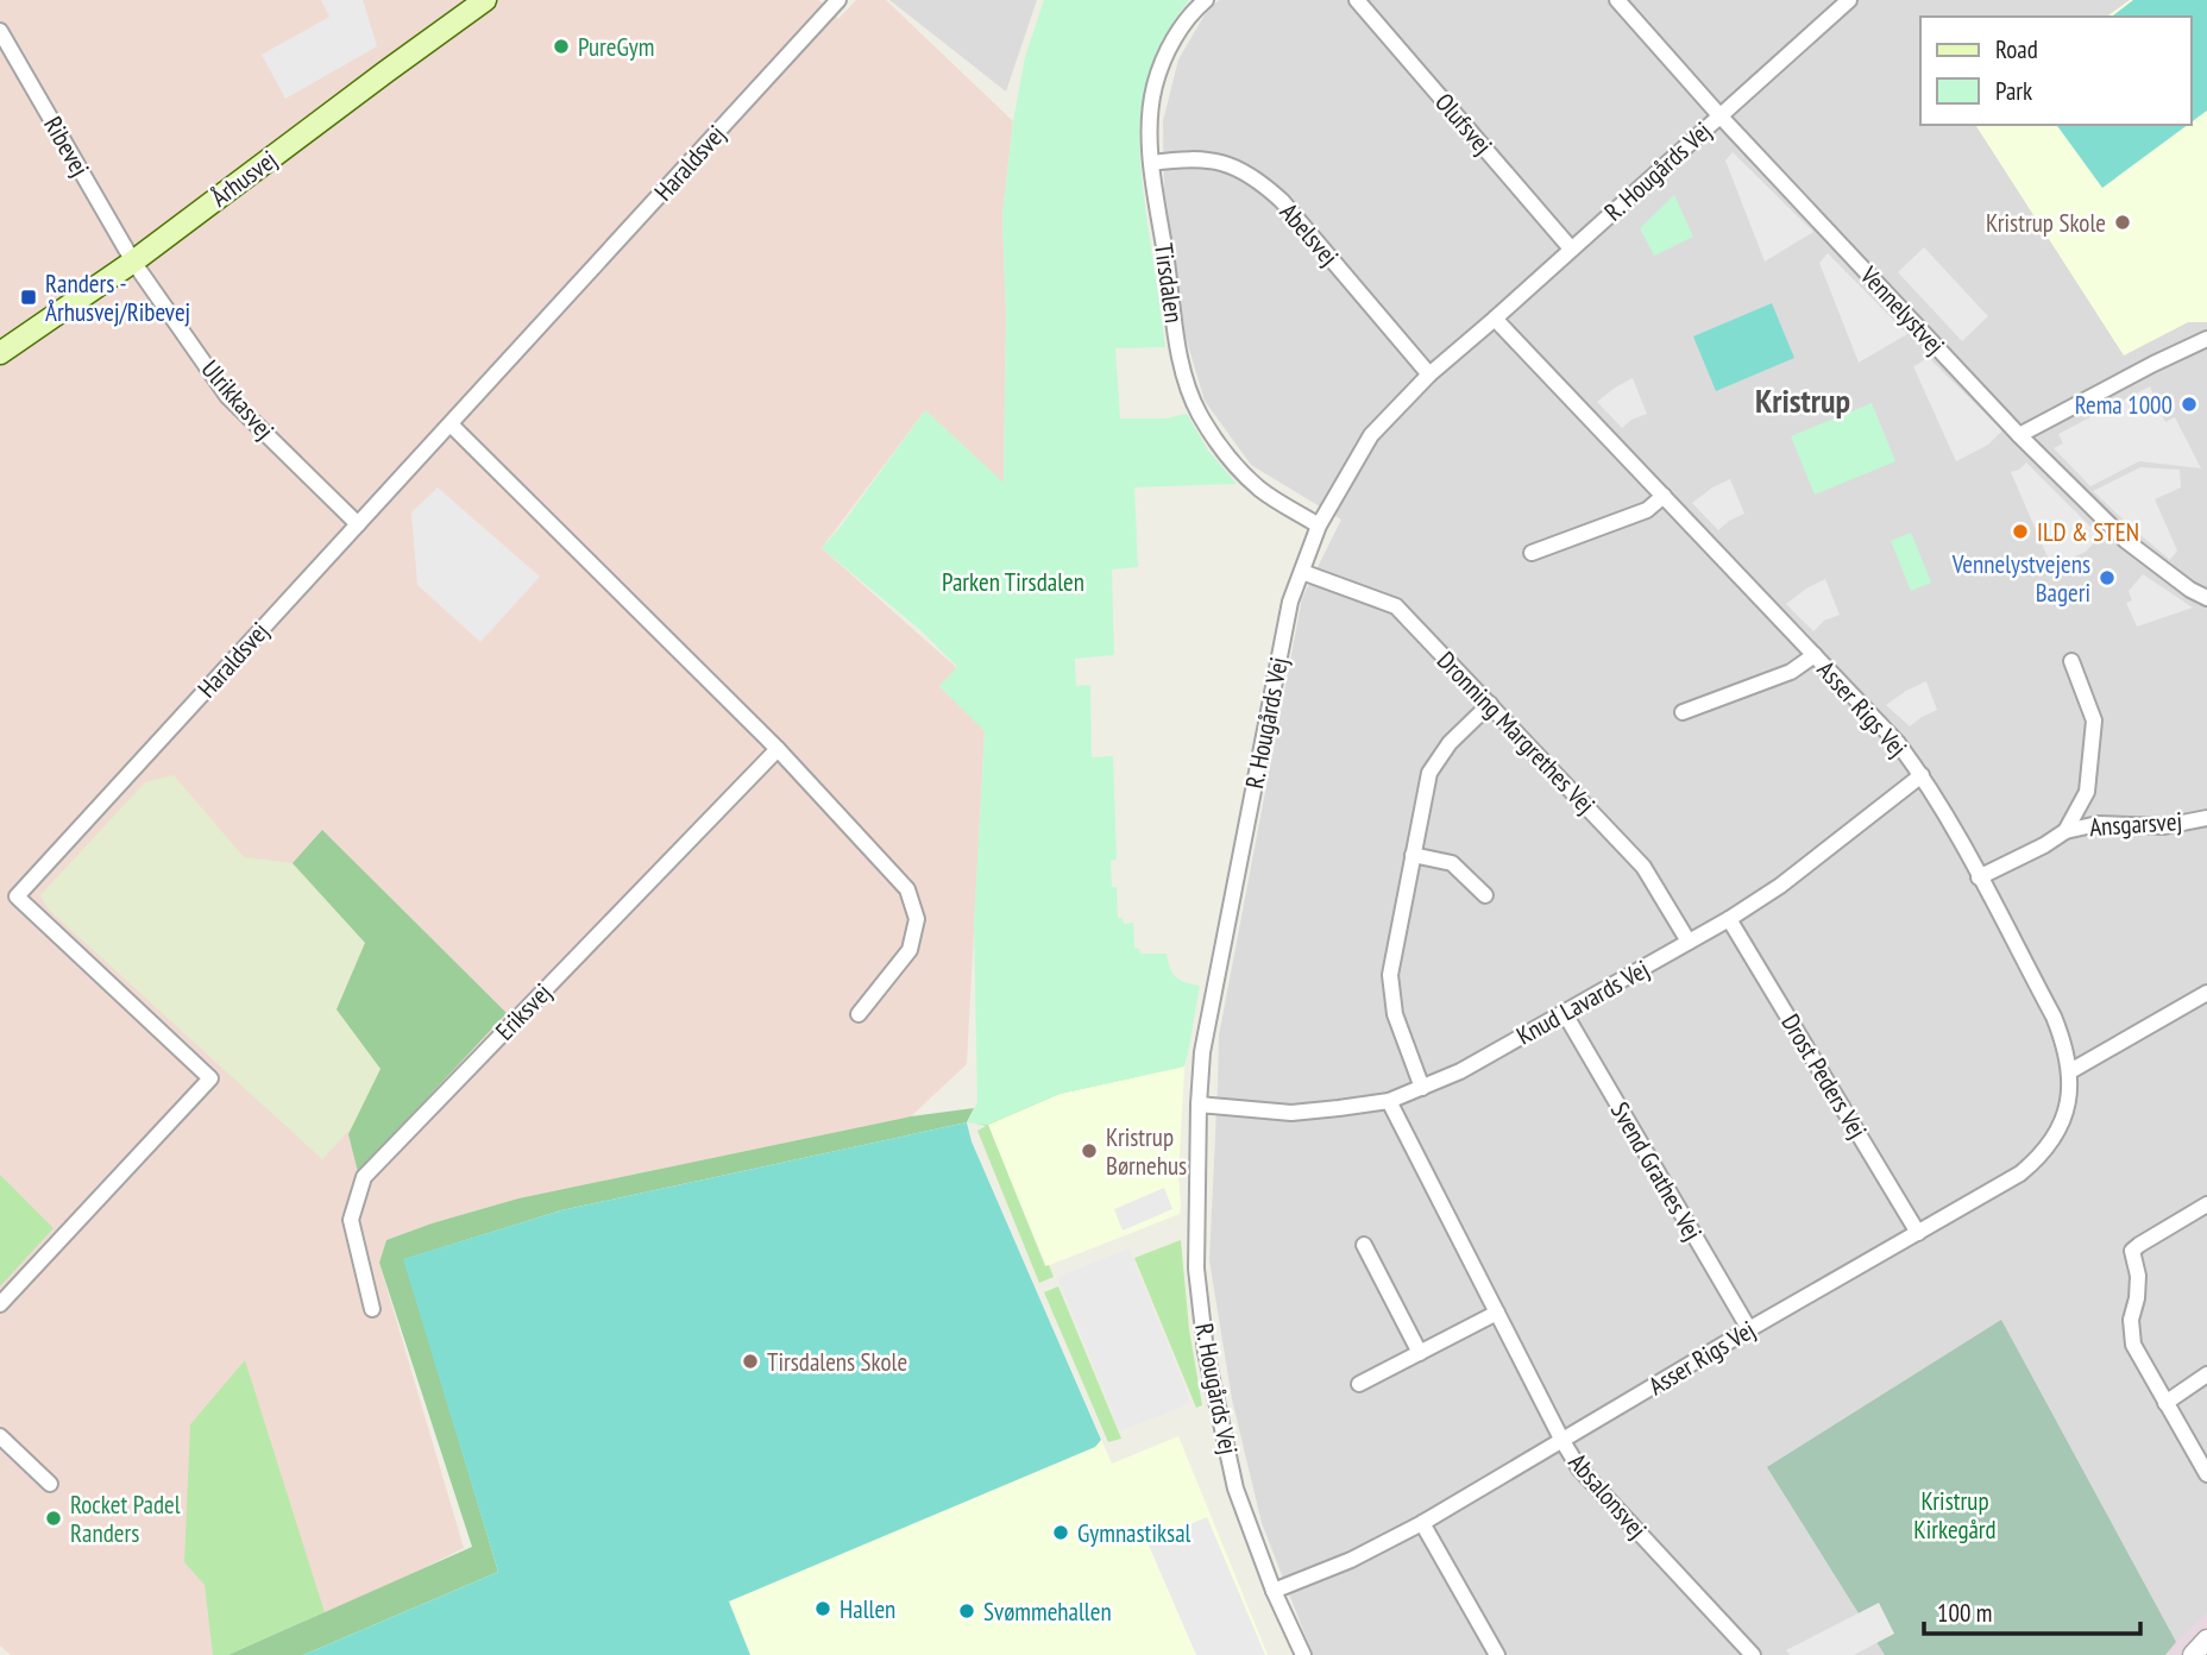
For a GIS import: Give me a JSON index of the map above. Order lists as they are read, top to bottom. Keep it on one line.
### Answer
{"streets":{"main road":["Århusvej"],"street":["Olufsvej","Ribevej","Haraldsvej","R. Hougårds Vej","Abelsvej","Tirsdalen","Vennelystvej","Ulrikkasvej","Asser Rigs Vej","Dronning Margrethes Vej","Ansgarsvej","Knud Lavards Vej","Eriksvej","Drost Peders Vej","Svend Grathes Vej","Absalonsvej"]},"crossings":[["Olufsvej","R. Hougårds Vej"],["Ribevej","Århusvej"],["Ribevej","Ulrikkasvej"],["Haraldsvej","Ulrikkasvej"],["R. Hougårds Vej","Abelsvej"],["R. Hougårds Vej","Tirsdalen"],["R. Hougårds Vej","Vennelystvej"],["R. Hougårds Vej","Asser Rigs Vej"],["R. Hougårds Vej","Dronning Margrethes Vej"],["R. Hougårds Vej","Knud Lavards Vej"],["Århusvej","Ulrikkasvej"],["Abelsvej","Tirsdalen"],["Asser Rigs Vej","Ansgarsvej"],["Asser Rigs Vej","Knud Lavards Vej"],["Asser Rigs Vej","Drost Peders Vej"],["Asser Rigs Vej","Svend Grathes Vej"],["Asser Rigs Vej","Absalonsvej"],["Dronning Margrethes Vej","Knud Lavards Vej"],["Knud Lavards Vej","Drost Peders Vej"],["Knud Lavards Vej","Svend Grathes Vej"],["Knud Lavards Vej","Absalonsvej"]],"districts":["Kristrup"],"parks":["Parken Tirsdalen","Kristrup Kirkegård"],"places":{"other":["PureGym","Kristrup Skole","Rema 1000","ILD & STEN","Vennelystvejens Bageri","Kristrup Børnehus","Tirsdalens Skole","Rocket Padel Randers","Gymnastiksal","Hallen","Svømmehallen"],"transit":["Randers - Århusvej/Ribevej"]},"legend":["Road","Park"],"scale_bar":"100 m"}
